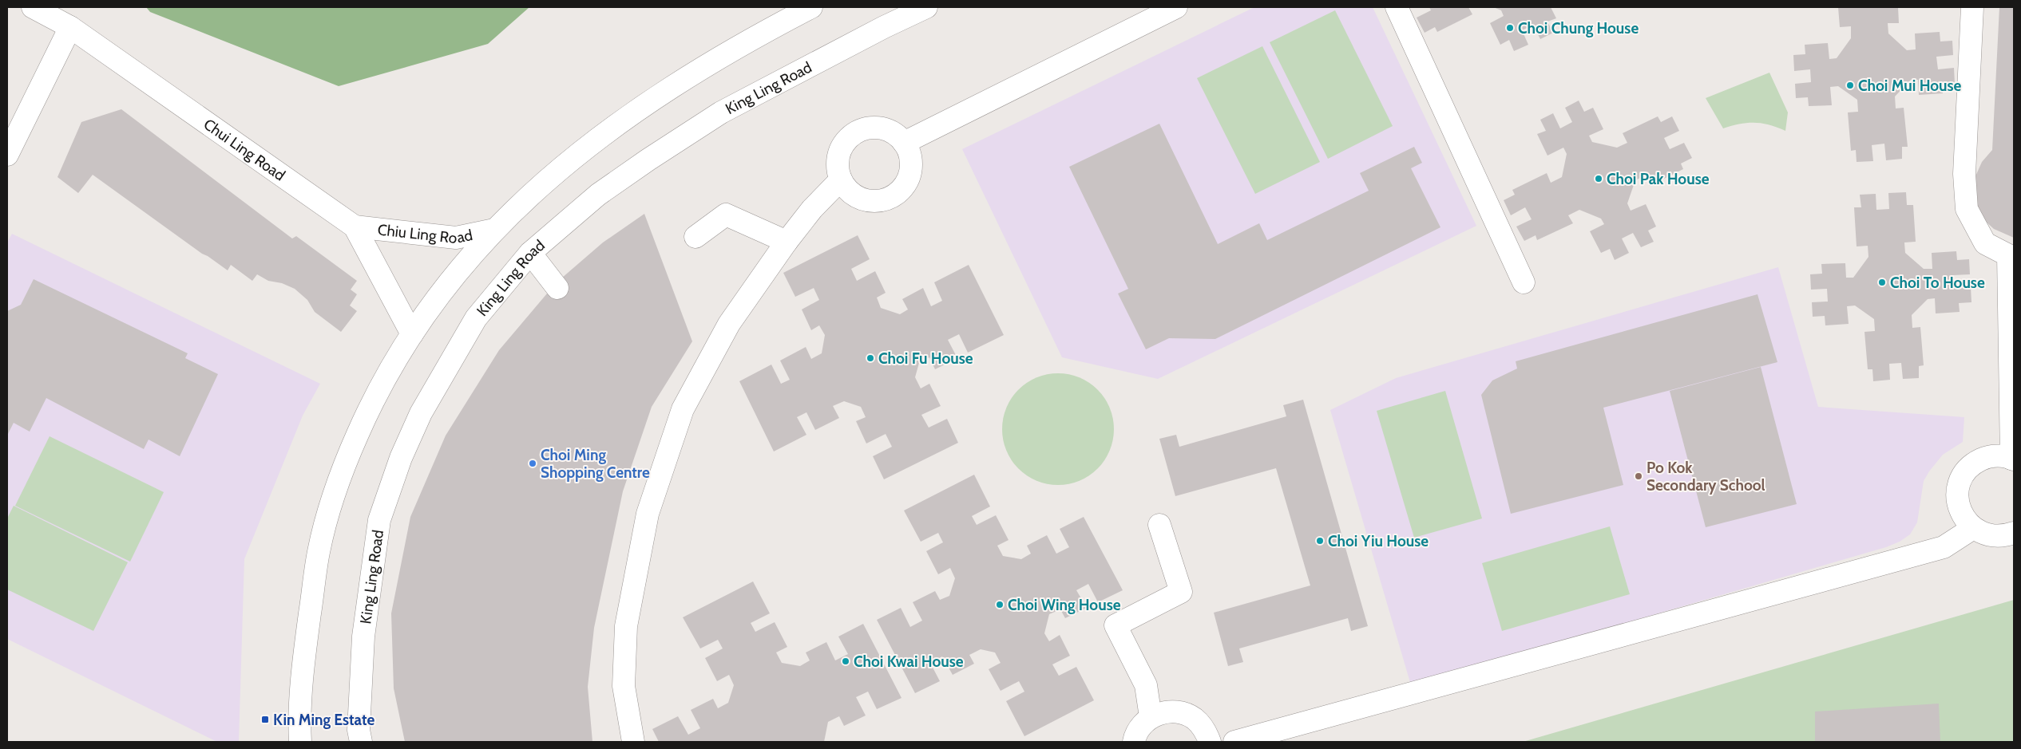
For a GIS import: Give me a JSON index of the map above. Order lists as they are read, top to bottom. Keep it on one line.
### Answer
{"streets":{"street":["King Ling Road","Chui Ling Road","Chiu Ling Road"]},"crossings":[["Chui Ling Road","Chiu Ling Road"]],"places":{"other":["Choi Chung House","Choi Mui House","Choi Pak House","Choi To House","Choi Fu House","Choi Ming Shopping Centre","Po Kok Secondary School","Choi Yiu House","Choi Wing House","Choi Kwai House"],"transit":["Kin Ming Estate"]}}
